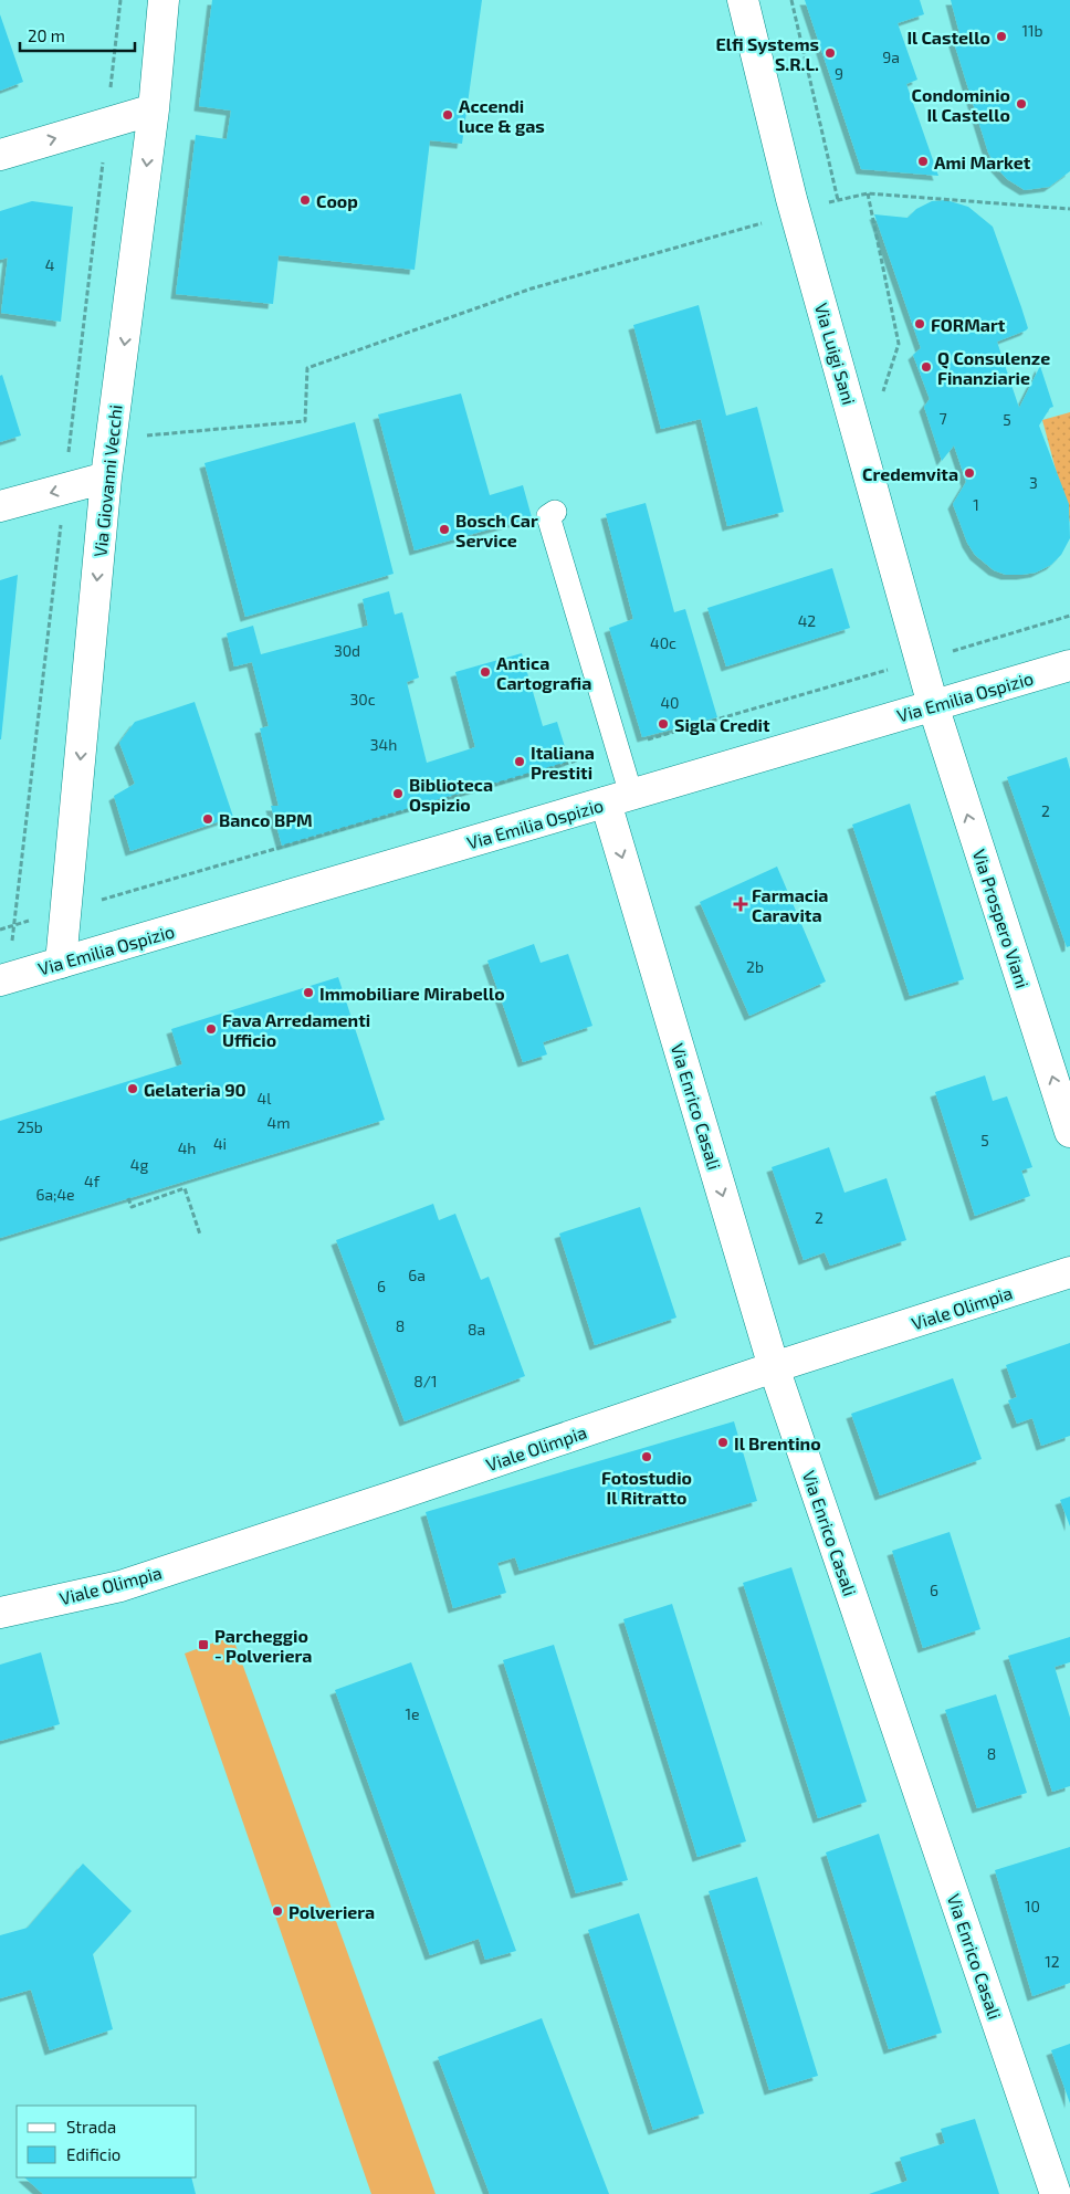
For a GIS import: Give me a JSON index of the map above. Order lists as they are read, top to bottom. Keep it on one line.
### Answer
{"streets":{"street":["Via Luigi Sani","Via Giovanni Vecchi","Via Emilia Ospizio","Via Prospero Viani","Via Enrico Casali","Viale Olimpia"]},"crossings":[["Via Luigi Sani","Via Emilia Ospizio"],["Via Luigi Sani","Via Prospero Viani"],["Via Giovanni Vecchi","Via Emilia Ospizio"],["Via Emilia Ospizio","Via Prospero Viani"],["Via Emilia Ospizio","Via Enrico Casali"],["Via Enrico Casali","Viale Olimpia"]],"one_way":["Via Giovanni Vecchi","Via Prospero Viani","Via Enrico Casali"],"places":{"other":["Il Castello","Elfi Systems S.R.L.","Condominio Il Castello","Accendi luce & gas","Ami Market","Coop","FORMart","Q Consulenze Finanziarie","Credemvita","Bosch Car Service","Antica Cartografia","Sigla Credit","Italiana Prestiti","Biblioteca Ospizio","Banco BPM","Immobiliare Mirabello","Fava Arredamenti Ufficio","Gelateria 90","Il Brentino","Fotostudio Il Ritratto","Polveriera"],"health":["Farmacia Caravita"],"transit":["Parcheggio - Polveriera"]},"house_numbers":["11b","9a","9","4","7","5","3","1","42","40c","30d","30c","40","34h","2","2b","4l","4m","25b","5","4i","4h","4g","4f","6a;4e","2","6a","6","8","8a","8/1","6","1e","8","10","12"],"legend":["Strada","Edificio"],"scale_bar":"20 m"}
